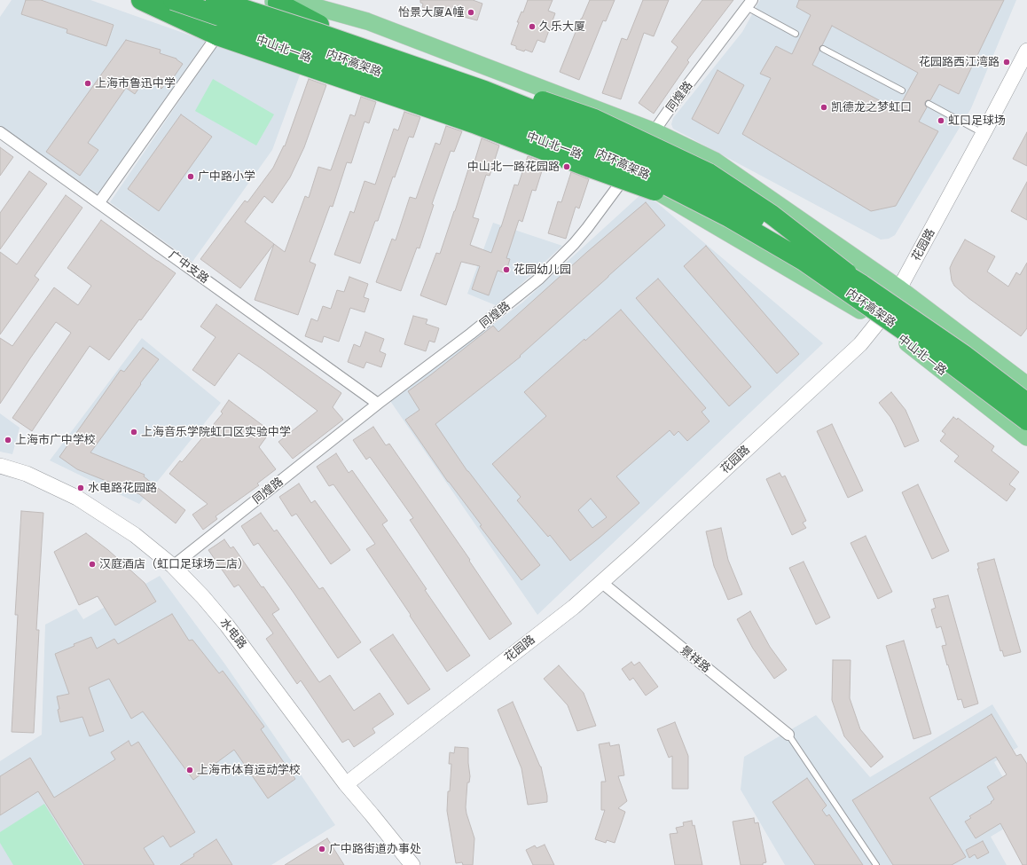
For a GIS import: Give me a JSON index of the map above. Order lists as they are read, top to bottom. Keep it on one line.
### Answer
{"streets":{"highway":["内环高架路"],"main road":["中山北一路","花园路","水电路"],"street":["同煌路","广中支路","景祥路"]},"crossings":[["中山北一路","同煌路"],["中山北一路","花园路"],["同煌路","广中支路"],["同煌路","水电路"],["花园路","水电路"],["花园路","景祥路"]],"places":["怡景大厦A幢","久乐大厦","花园路西江湾路","上海市鲁迅中学","凯德龙之梦虹口","虹口足球场","中山北一路花园路","广中路小学","花园幼儿园","上海音乐学院虹口区实验中学","上海市广中学校","水电路花园路","汉庭酒店（虹口足球场二店）","上海市体育运动学校","广中路街道办事处"]}
